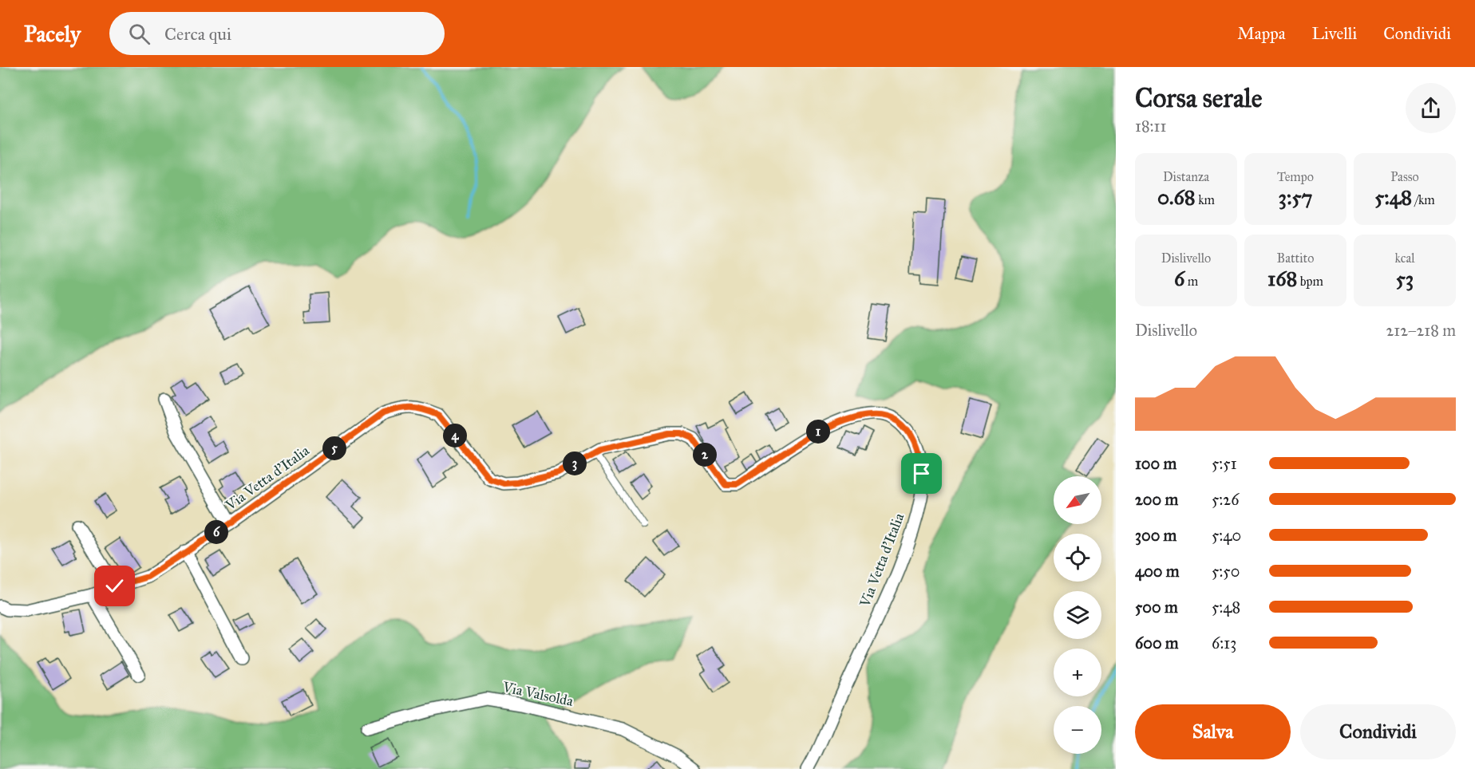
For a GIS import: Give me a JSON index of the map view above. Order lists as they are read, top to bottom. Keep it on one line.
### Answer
{"streets":{"street":["Via Vetta d'Italia","Via Valsolda"]},"north":"bottom left","page":{"header":"Pacely","search":"Cerca qui","nav":["Mappa","Livelli","Condividi"],"heading":["Corsa serale","18:11"],"stats":[["Distanza","0.68 km"],["Tempo","3:57"],["Passo","5:48 /km"],["Dislivello","6 m"],["Battito","168 bpm"],["kcal","53"]],"chart":["Dislivello","212–218 m"],"pins":["1","4","5","2","3","6"],"list":[{"name":"100 m","note":"5:51"},{"name":"200 m","note":"5:26"},{"name":"300 m","note":"5:40"},{"name":"400 m","note":"5:50"},{"name":"500 m","note":"5:48"},{"name":"600 m","note":"6:13"}],"map_buttons":["+","−"],"buttons":["Salva","Condividi"]}}
